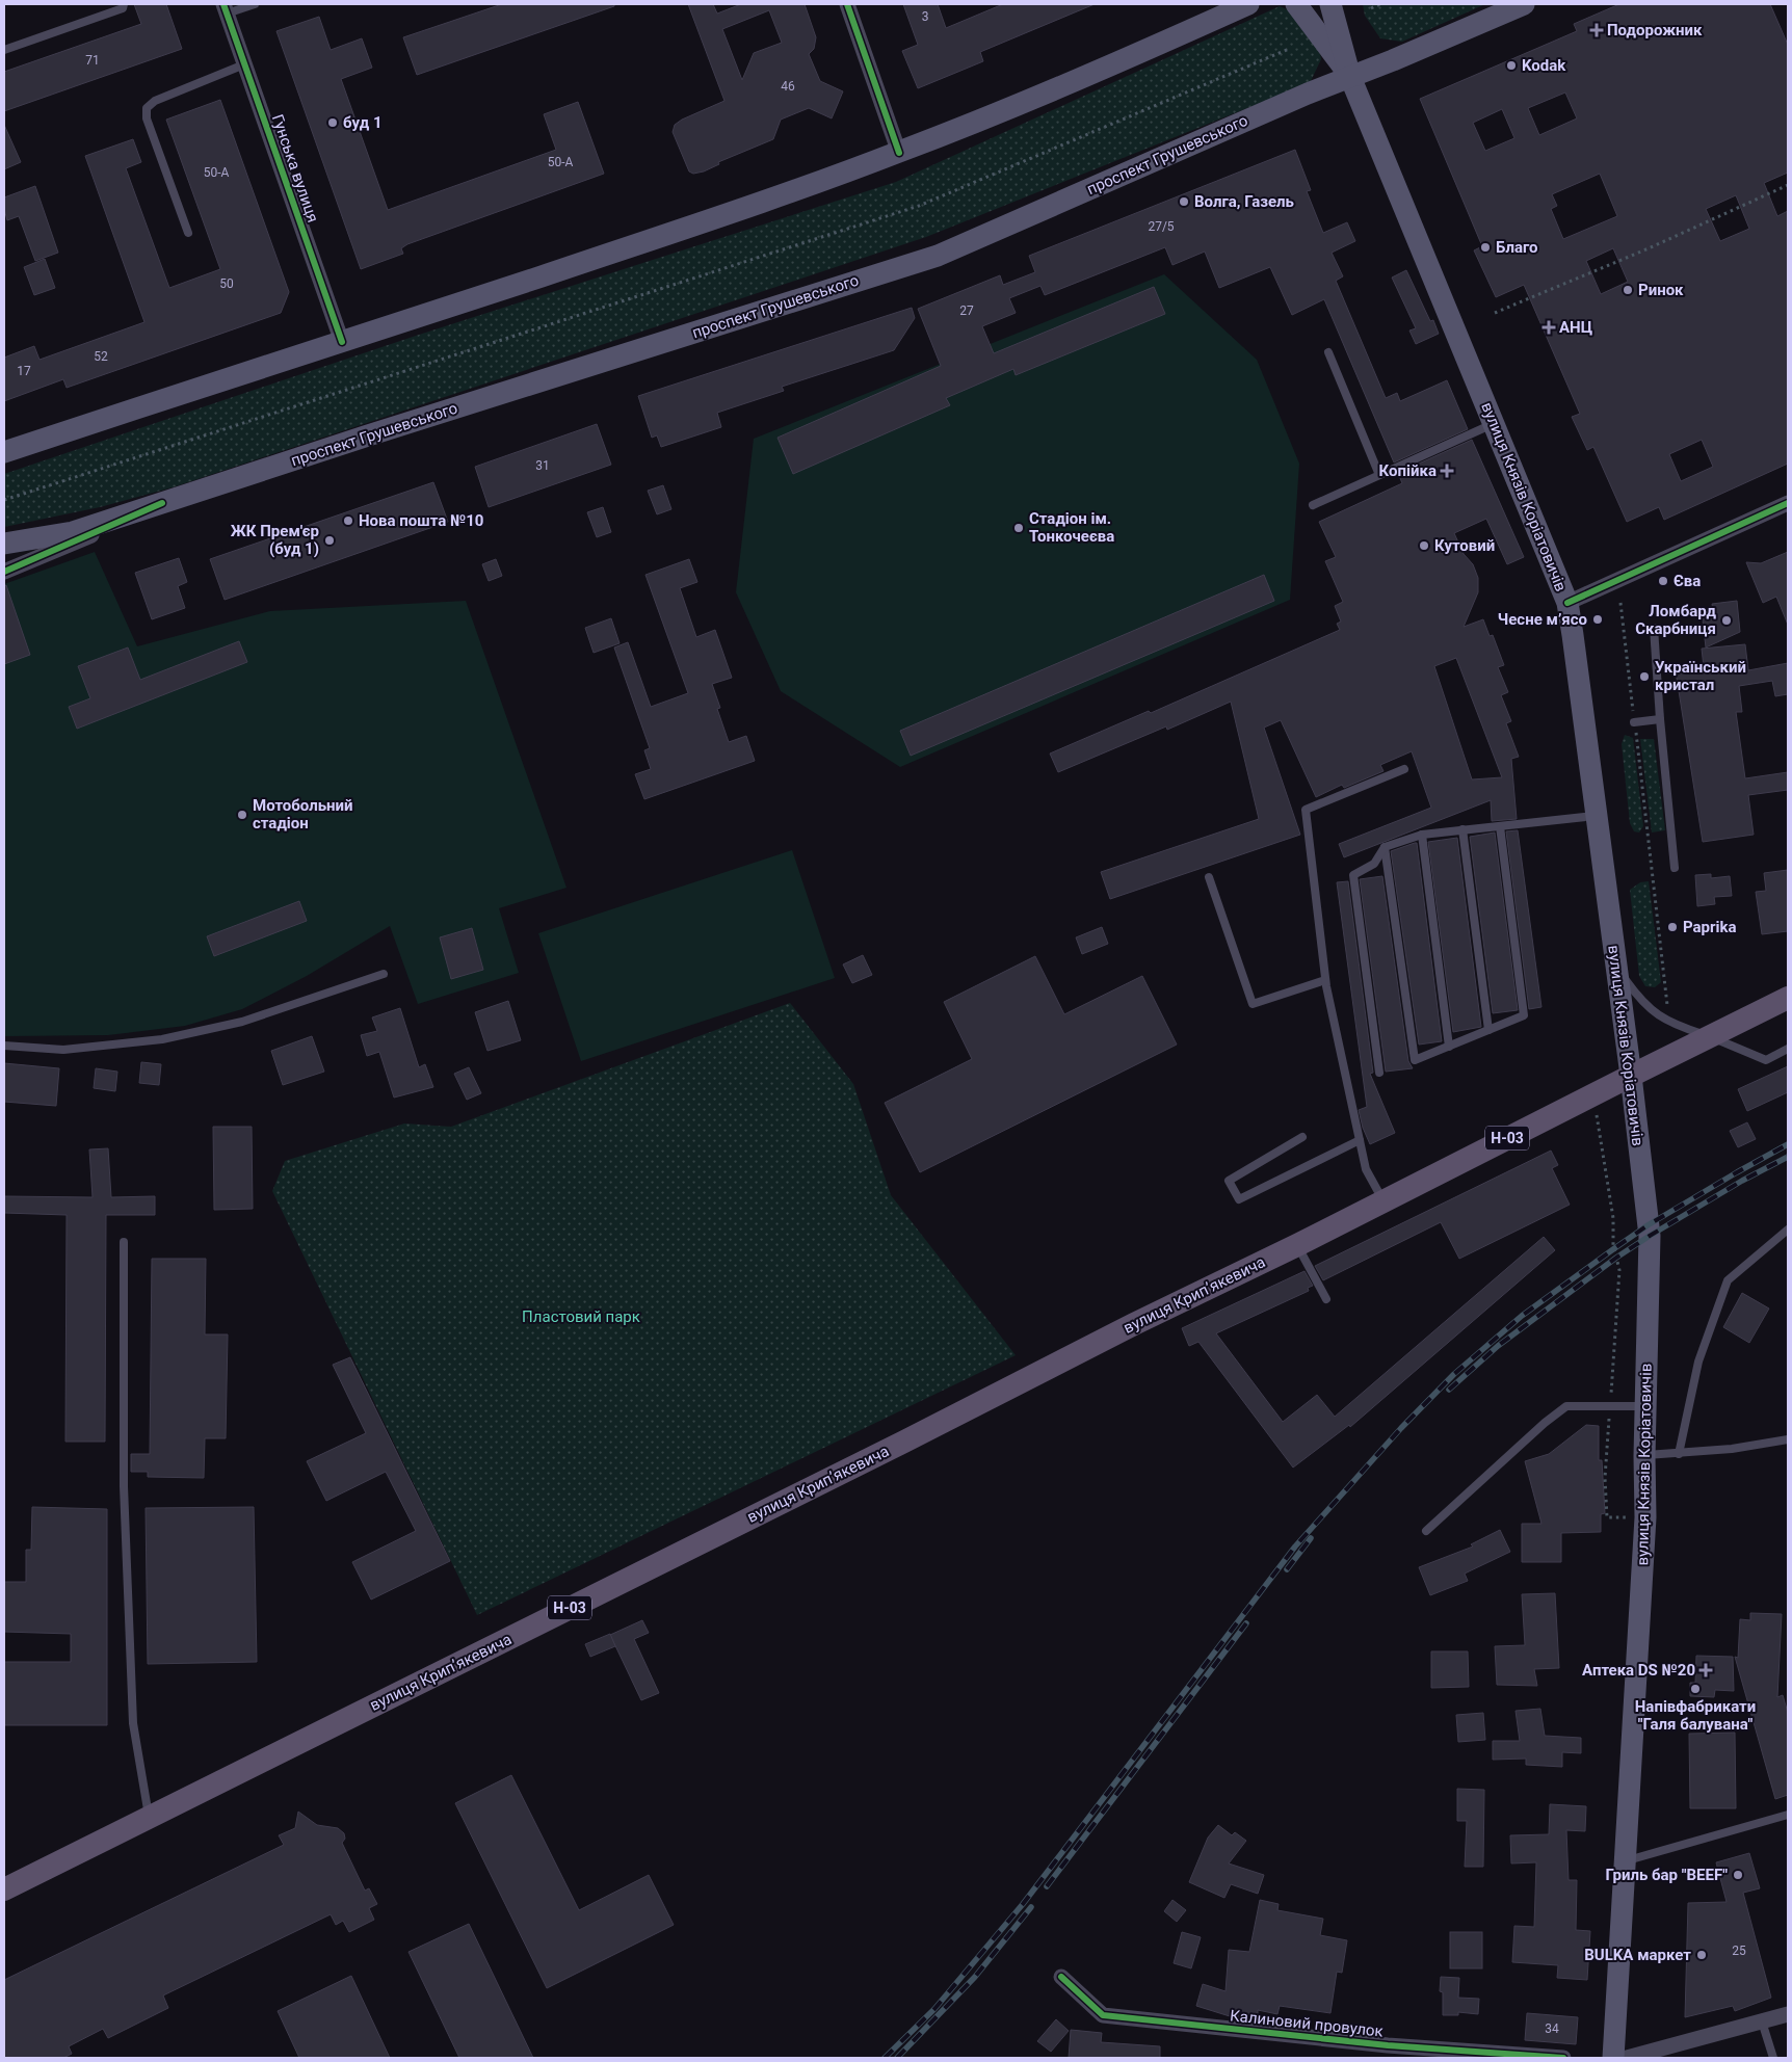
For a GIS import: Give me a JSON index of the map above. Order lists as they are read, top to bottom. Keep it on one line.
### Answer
{"streets":{"main road":["проспект Грушевського","вулиця Князів Коріатовичів","Н-03","вулиця Крипʼякевича"],"street":["Гунська вулиця","Калиновий провулок"]},"crossings":[["проспект Грушевського","вулиця Князів Коріатовичів"],["вулиця Князів Коріатовичів","Н-03"],["вулиця Князів Коріатовичів","вулиця Крипʼякевича"],["Н-03","вулиця Крипʼякевича"]],"parks":["Пластовий парк"],"places":{"health":["Подорожник","АНЦ","Копійка","Аптека DS №20"],"other":["Kodak","буд 1","Волга, Газель","Благо","Ринок","Нова пошта №10","Стадіон ім. Тонкочеєва","ЖК Прем'єр (буд 1)","Кутовий","Єва","Чесне мʼясо","Ломбард Скарбниця","Український кристал","Мотобольний стадіон","Paprika","Напівфабрикати \"Галя балувана\"","Гриль бар \"BEEF\"","BULKA маркет"]},"house_numbers":["3","71","46","50-А","50-А","27/5","50","27","52","17","31","25","34"]}
